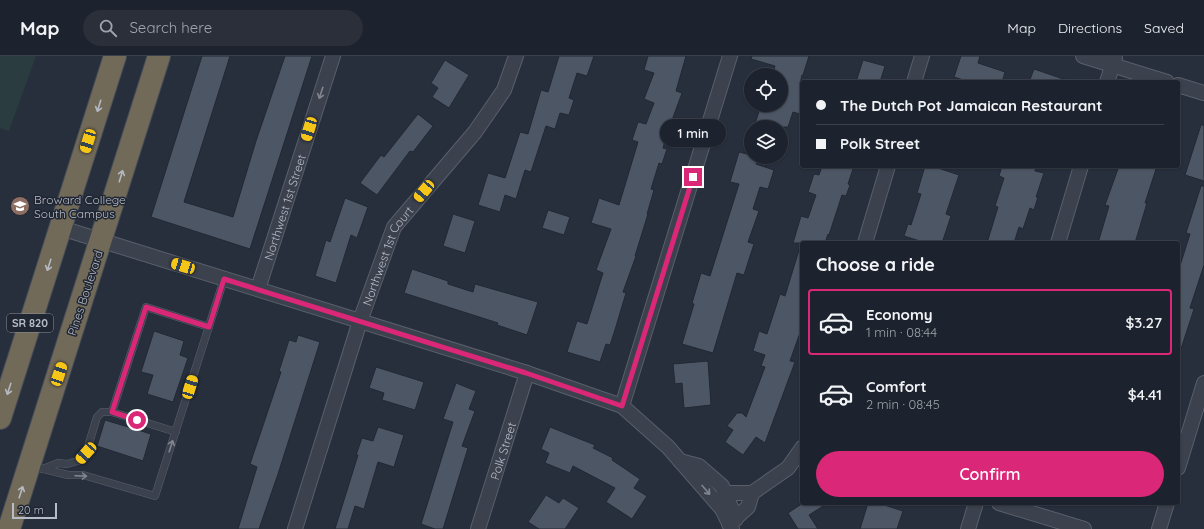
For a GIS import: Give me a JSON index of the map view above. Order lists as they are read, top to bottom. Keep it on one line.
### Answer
{"streets":{"highway":["Pines Boulevard","SR 820"],"street":["Northwest 1st Street","Northwest 1st Court","Polk Street"]},"one_way":["Northwest 1st Street"],"places":{"school or university":["Broward College South Campus"]},"scale_bar":"20 m","page":{"header":"Map","search":"Search here","nav":["Map","Directions","Saved"],"banner":["The Dutch Pot Jamaican Restaurant","Polk Street"],"bubble":"1 min","heading":"Choose a ride","list":[{"name":"Economy","note":"1 min · 08:44","value":"$3.27"},{"name":"Comfort","note":"2 min · 08:45","value":"$4.41"}],"buttons":"Confirm","scale":"20 m"}}
